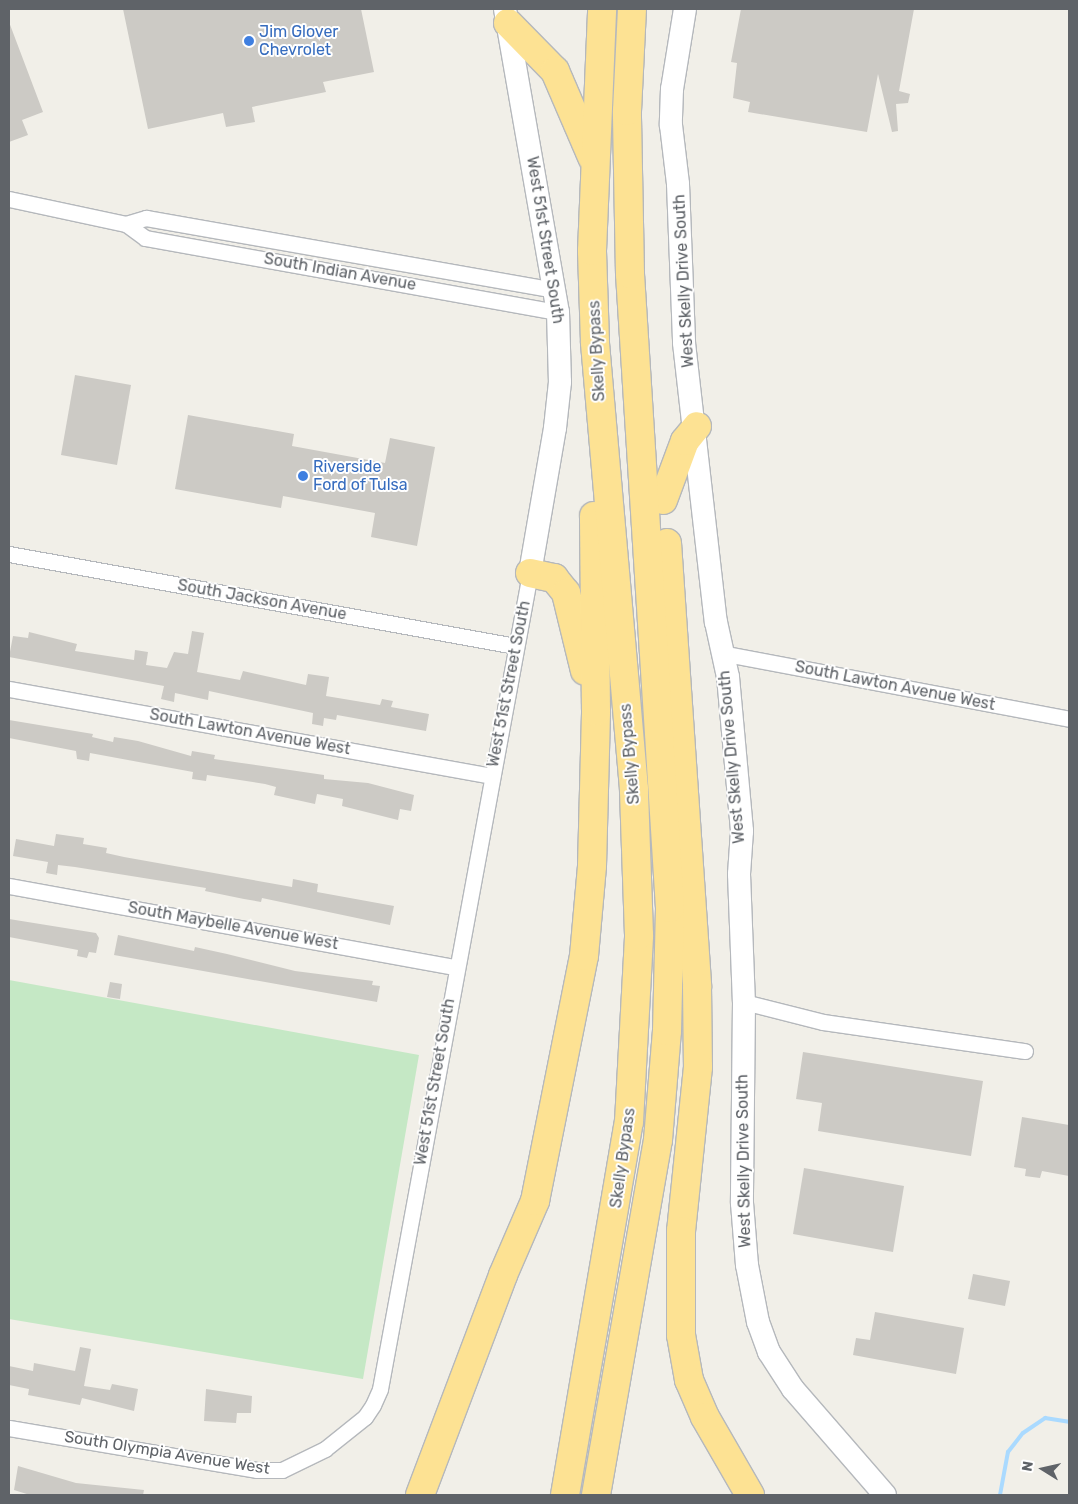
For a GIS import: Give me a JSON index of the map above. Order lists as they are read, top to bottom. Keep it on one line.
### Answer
{"streets":{"highway":["Skelly Bypass"],"street":["West 51st Street South","South Indian Avenue","West Skelly Drive South","South Jackson Avenue","South Lawton Avenue West","South Maybelle Avenue West","South Olympia Avenue West"]},"crossings":[["West 51st Street South","South Indian Avenue"],["West 51st Street South","South Jackson Avenue"],["West 51st Street South","South Lawton Avenue West"],["West 51st Street South","South Maybelle Avenue West"],["West 51st Street South","South Olympia Avenue West"],["West Skelly Drive South","South Lawton Avenue West"]],"places":["Jim Glover Chevrolet","Riverside Ford of Tulsa"],"north":"left"}
